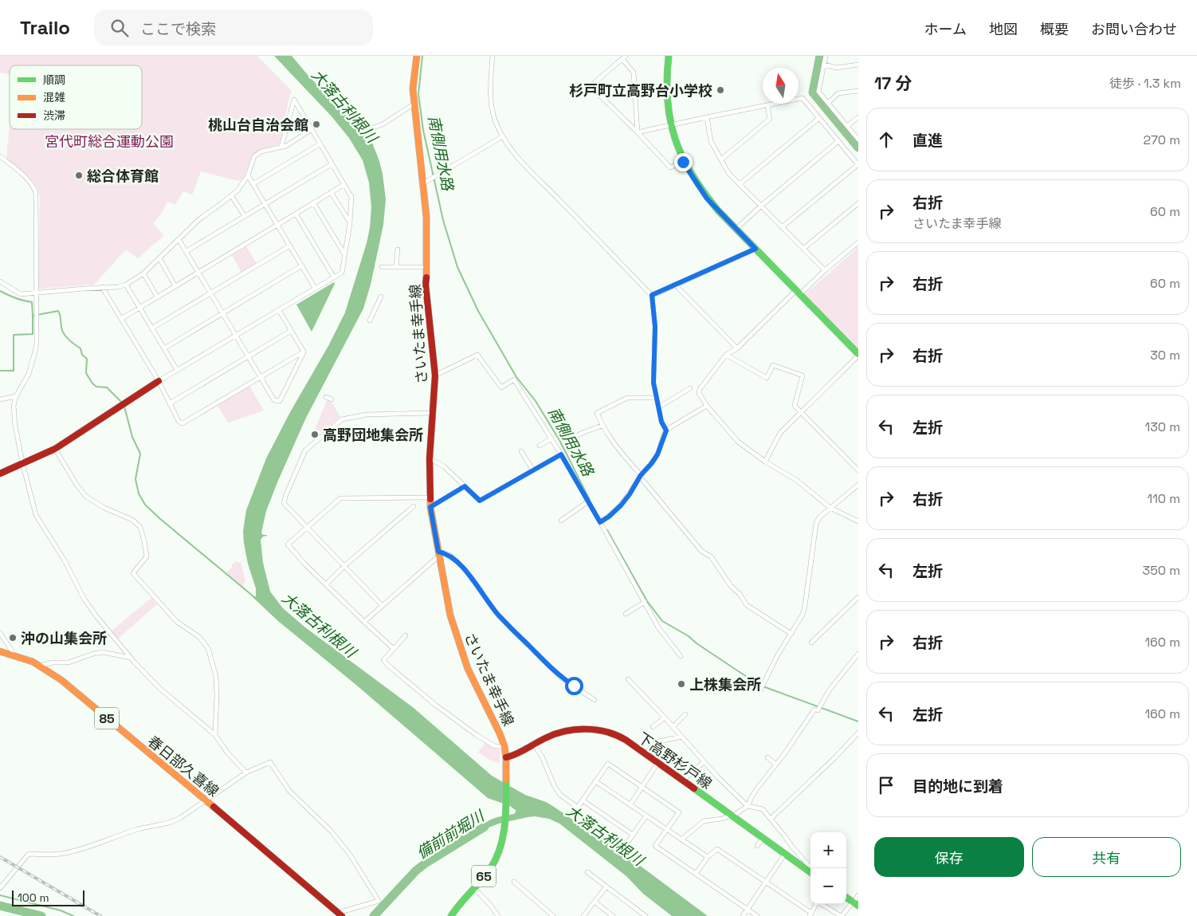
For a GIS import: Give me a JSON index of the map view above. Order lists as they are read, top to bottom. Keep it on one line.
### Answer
{"streets":{"main road":["さいたま幸手線","85","下高野杉戸線","春日部久喜線","65"]},"crossings":[["さいたま幸手線","下高野杉戸線"]],"water":["大落古利根川","南側用水路","備前前堀川"],"parks":["宮代町総合運動公園"],"places":["杉戸町立高野台小学校","桃山台自治会館","総合体育館","高野団地集会所","沖の山集会所","上株集会所"],"legend":["順調","混雑","渋滞"],"scale_bar":"100 m","north":"top","page":{"header":"Trailo","search":"ここで検索","nav":["ホーム","地図","概要","お問い合わせ"],"heading":["17 分","徒歩 · 1.3 km"],"list":[["直進","270 m"],["右折","さいたま幸手線","60 m"],["右折","60 m"],["右折","30 m"],["左折","130 m"],["右折","110 m"],["左折","350 m"],["右折","160 m"],["左折","160 m"],"目的地に到着"],"buttons":["保存","共有"],"map_buttons":["+","−"],"scale":"100 m"}}
